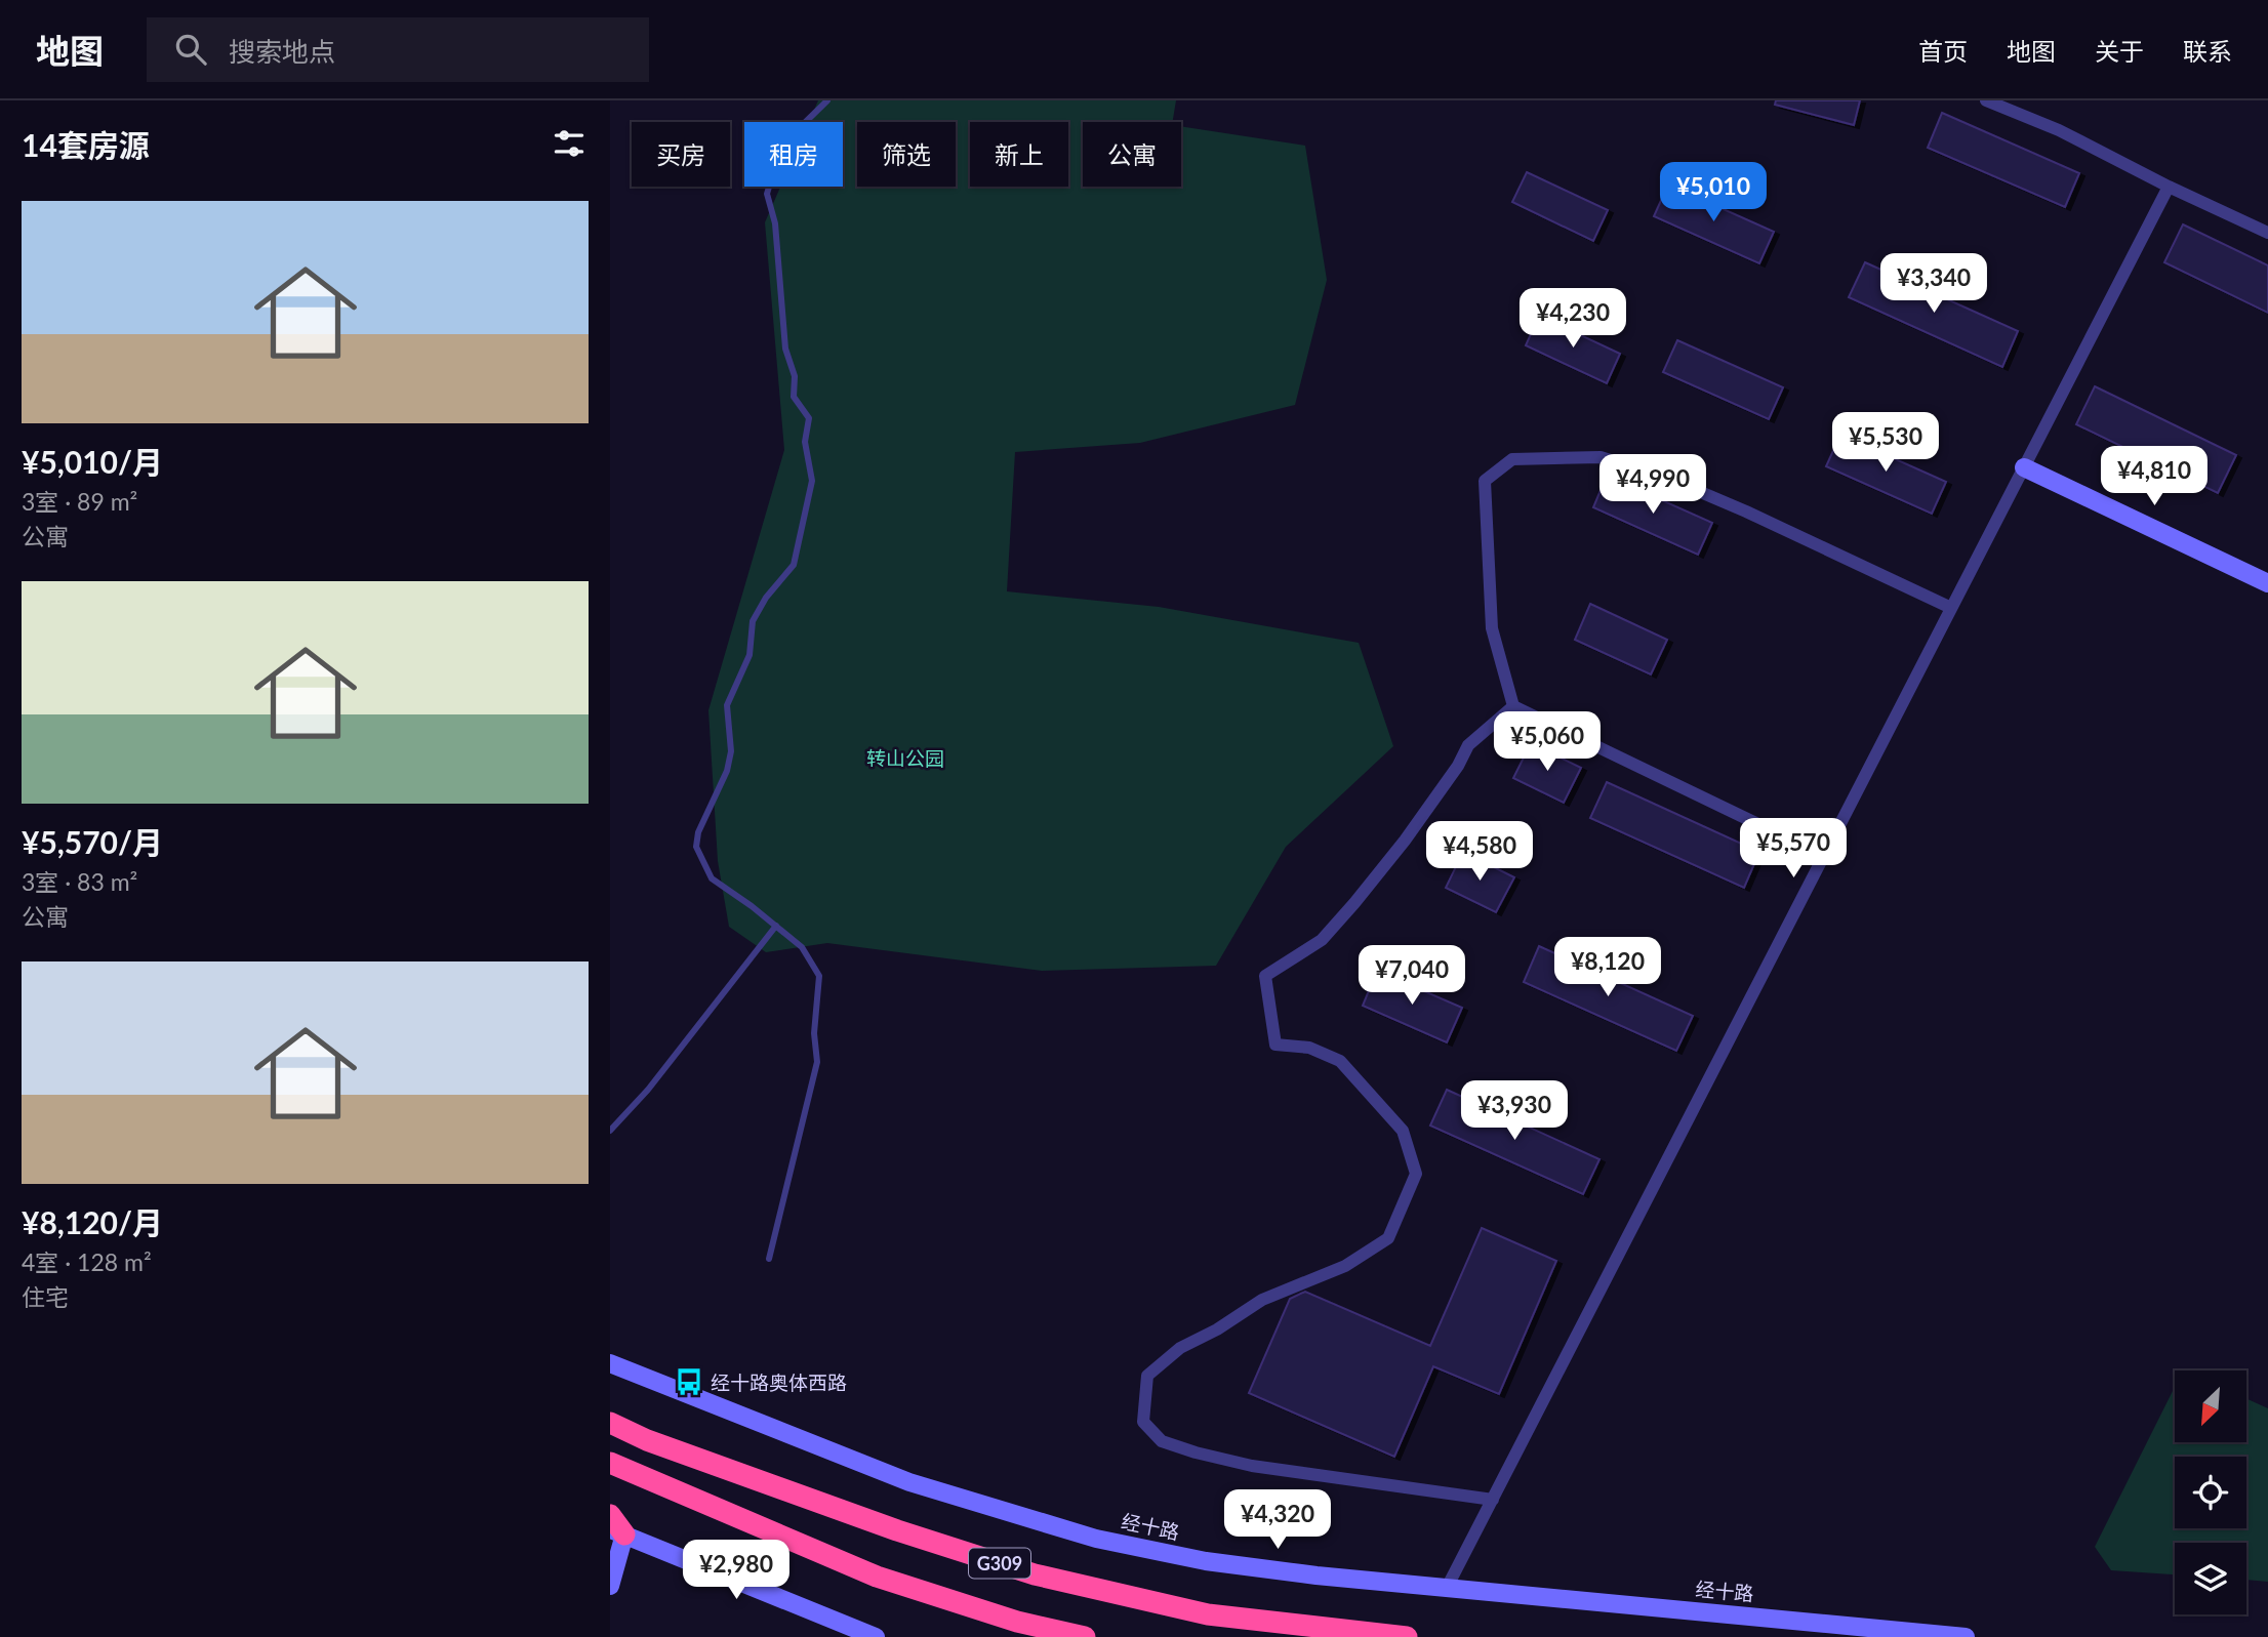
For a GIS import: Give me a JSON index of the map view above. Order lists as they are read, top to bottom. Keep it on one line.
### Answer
{"streets":{"highway":["G309"],"main road":["经十路"]},"parks":["转山公园"],"places":{"bus stop":["经十路奥体西路"]},"north":"bottom left","page":{"header":"地图","search":"搜索地点","nav":["首页","地图","关于","联系"],"heading":"14套房源","chip":["买房","租房","筛选","新上","公寓"],"price":["¥5,010","¥3,340","¥4,230","¥5,530","¥4,810","¥4,990","¥5,060","¥5,570","¥4,580","¥8,120","¥7,040","¥3,930","¥4,320","¥2,980"],"list":[{"name":"¥5,010/月","note":"3室 · 89 m² · 公寓"},{"name":"¥5,570/月","note":"3室 · 83 m² · 公寓"},{"name":"¥8,120/月","note":"4室 · 128 m² · 住宅"}]}}
